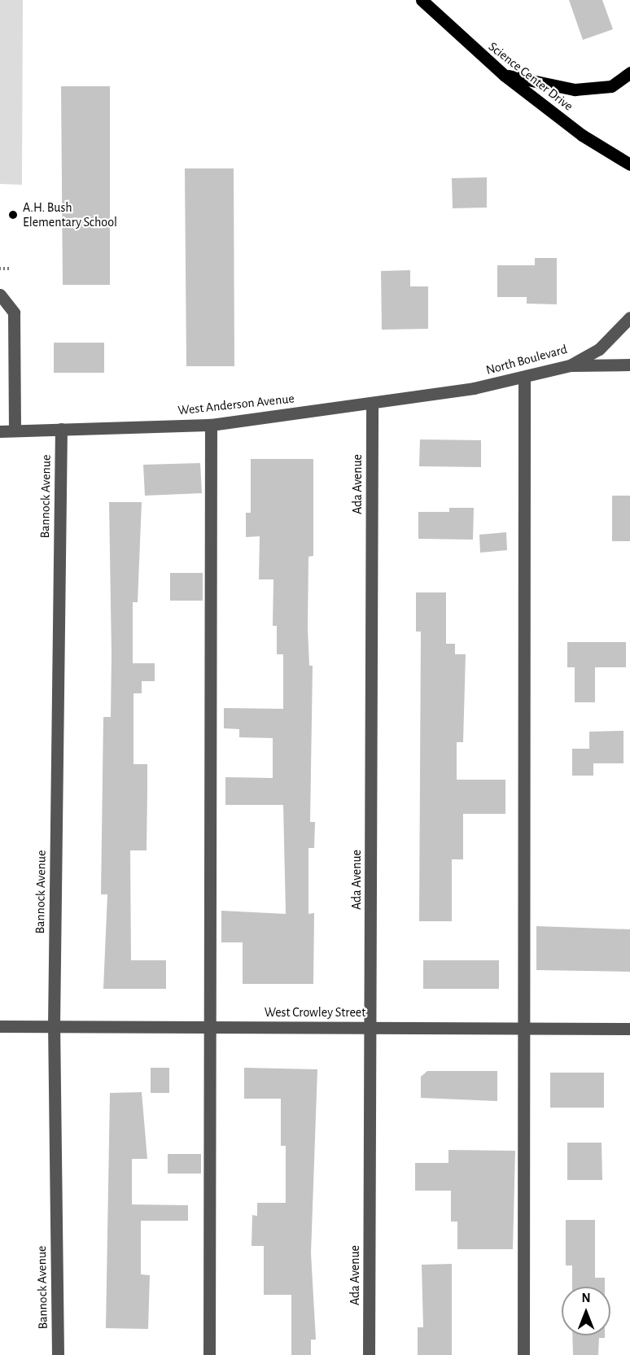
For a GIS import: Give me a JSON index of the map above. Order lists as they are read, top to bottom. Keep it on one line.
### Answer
{"streets":{"main road":["Science Center Drive"],"street":["North Boulevard","West Anderson Avenue","Ada Avenue","Bannock Avenue","West Crowley Street"]},"crossings":[["North Boulevard","West Anderson Avenue"],["West Anderson Avenue","Ada Avenue"],["West Anderson Avenue","Bannock Avenue"],["Ada Avenue","West Crowley Street"],["Bannock Avenue","West Crowley Street"]],"places":["A.H. Bush Elementary School"],"north":"top"}
